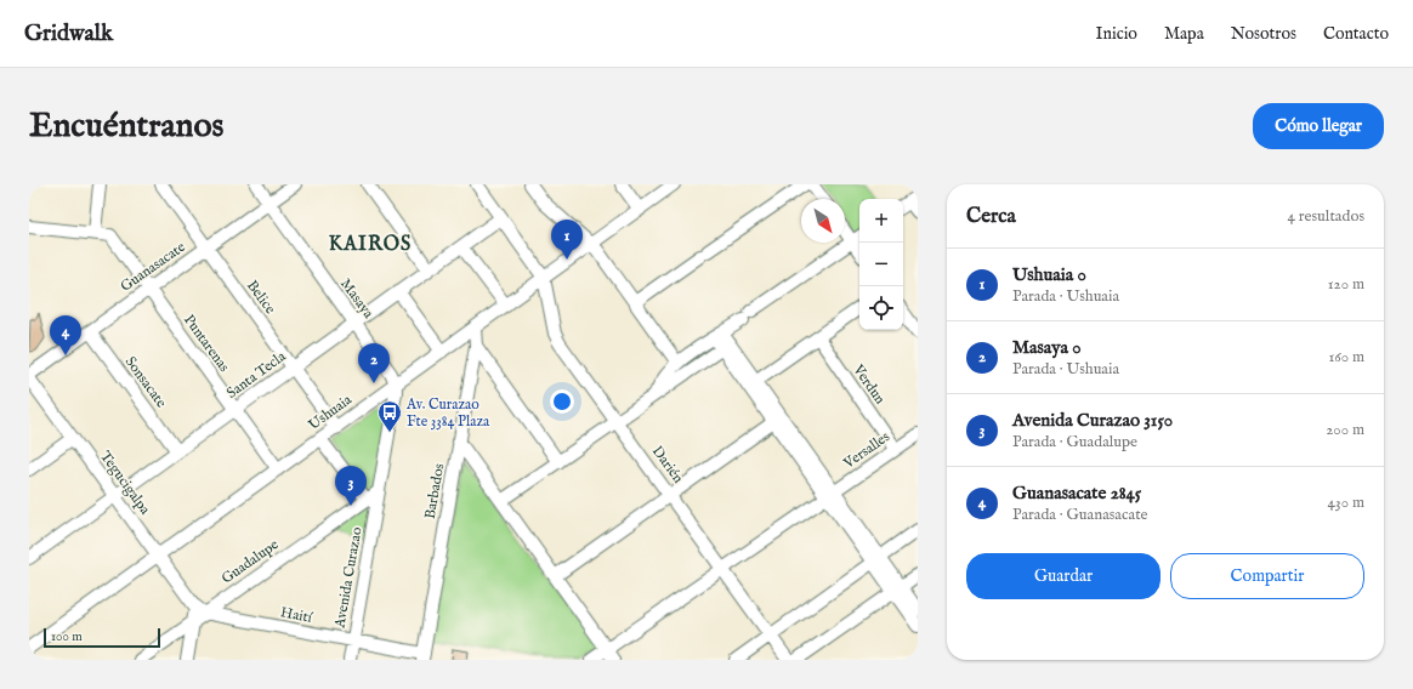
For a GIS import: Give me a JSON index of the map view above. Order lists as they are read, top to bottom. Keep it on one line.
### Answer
{"streets":{"street":["Guanasacate","Belice","Masaya","Puntarenas","Santa Tecla","Sonsacate","Verdun","Ushuaia","Versalles","Darién","Tegucigalpa","Barbados","Guadalupe","Avenida Curazao","Haití"]},"crossings":[["Guanasacate","Belice"],["Guanasacate","Masaya"],["Guanasacate","Puntarenas"],["Guanasacate","Sonsacate"],["Belice","Santa Tecla"],["Belice","Ushuaia"],["Masaya","Santa Tecla"],["Masaya","Ushuaia"],["Masaya","Avenida Curazao"],["Puntarenas","Santa Tecla"],["Puntarenas","Ushuaia"],["Santa Tecla","Sonsacate"],["Santa Tecla","Tegucigalpa"],["Verdun","Versalles"],["Ushuaia","Darién"],["Ushuaia","Tegucigalpa"],["Ushuaia","Barbados"],["Ushuaia","Avenida Curazao"],["Versalles","Darién"],["Tegucigalpa","Guadalupe"],["Tegucigalpa","Haití"],["Barbados","Haití"],["Guadalupe","Avenida Curazao"],["Guadalupe","Haití"],["Avenida Curazao","Haití"]],"districts":["KAIROS"],"places":{"bus stop":["Av. Curazao Fte 3384 Plaza"]},"scale_bar":"100 m","north":"bottom right","page":{"header":"Gridwalk","nav":["Inicio","Mapa","Nosotros","Contacto"],"buttons":["Cómo llegar",["Guardar","Compartir"]],"title":"Encuéntranos","heading":["Cerca","4 resultados"],"map_buttons":["+","−"],"pins":["1","4","2","3"],"list":[{"mark":"1","name":"Ushuaia 0","note":"Parada · Ushuaia","value":"120 m"},{"mark":"2","name":"Masaya 0","note":"Parada · Ushuaia","value":"160 m"},{"mark":"3","name":"Avenida Curazao 3150","note":"Parada · Guadalupe","value":"200 m"},{"mark":"4","name":"Guanasacate 2845","note":"Parada · Guanasacate","value":"430 m"}],"scale":"100 m"}}
